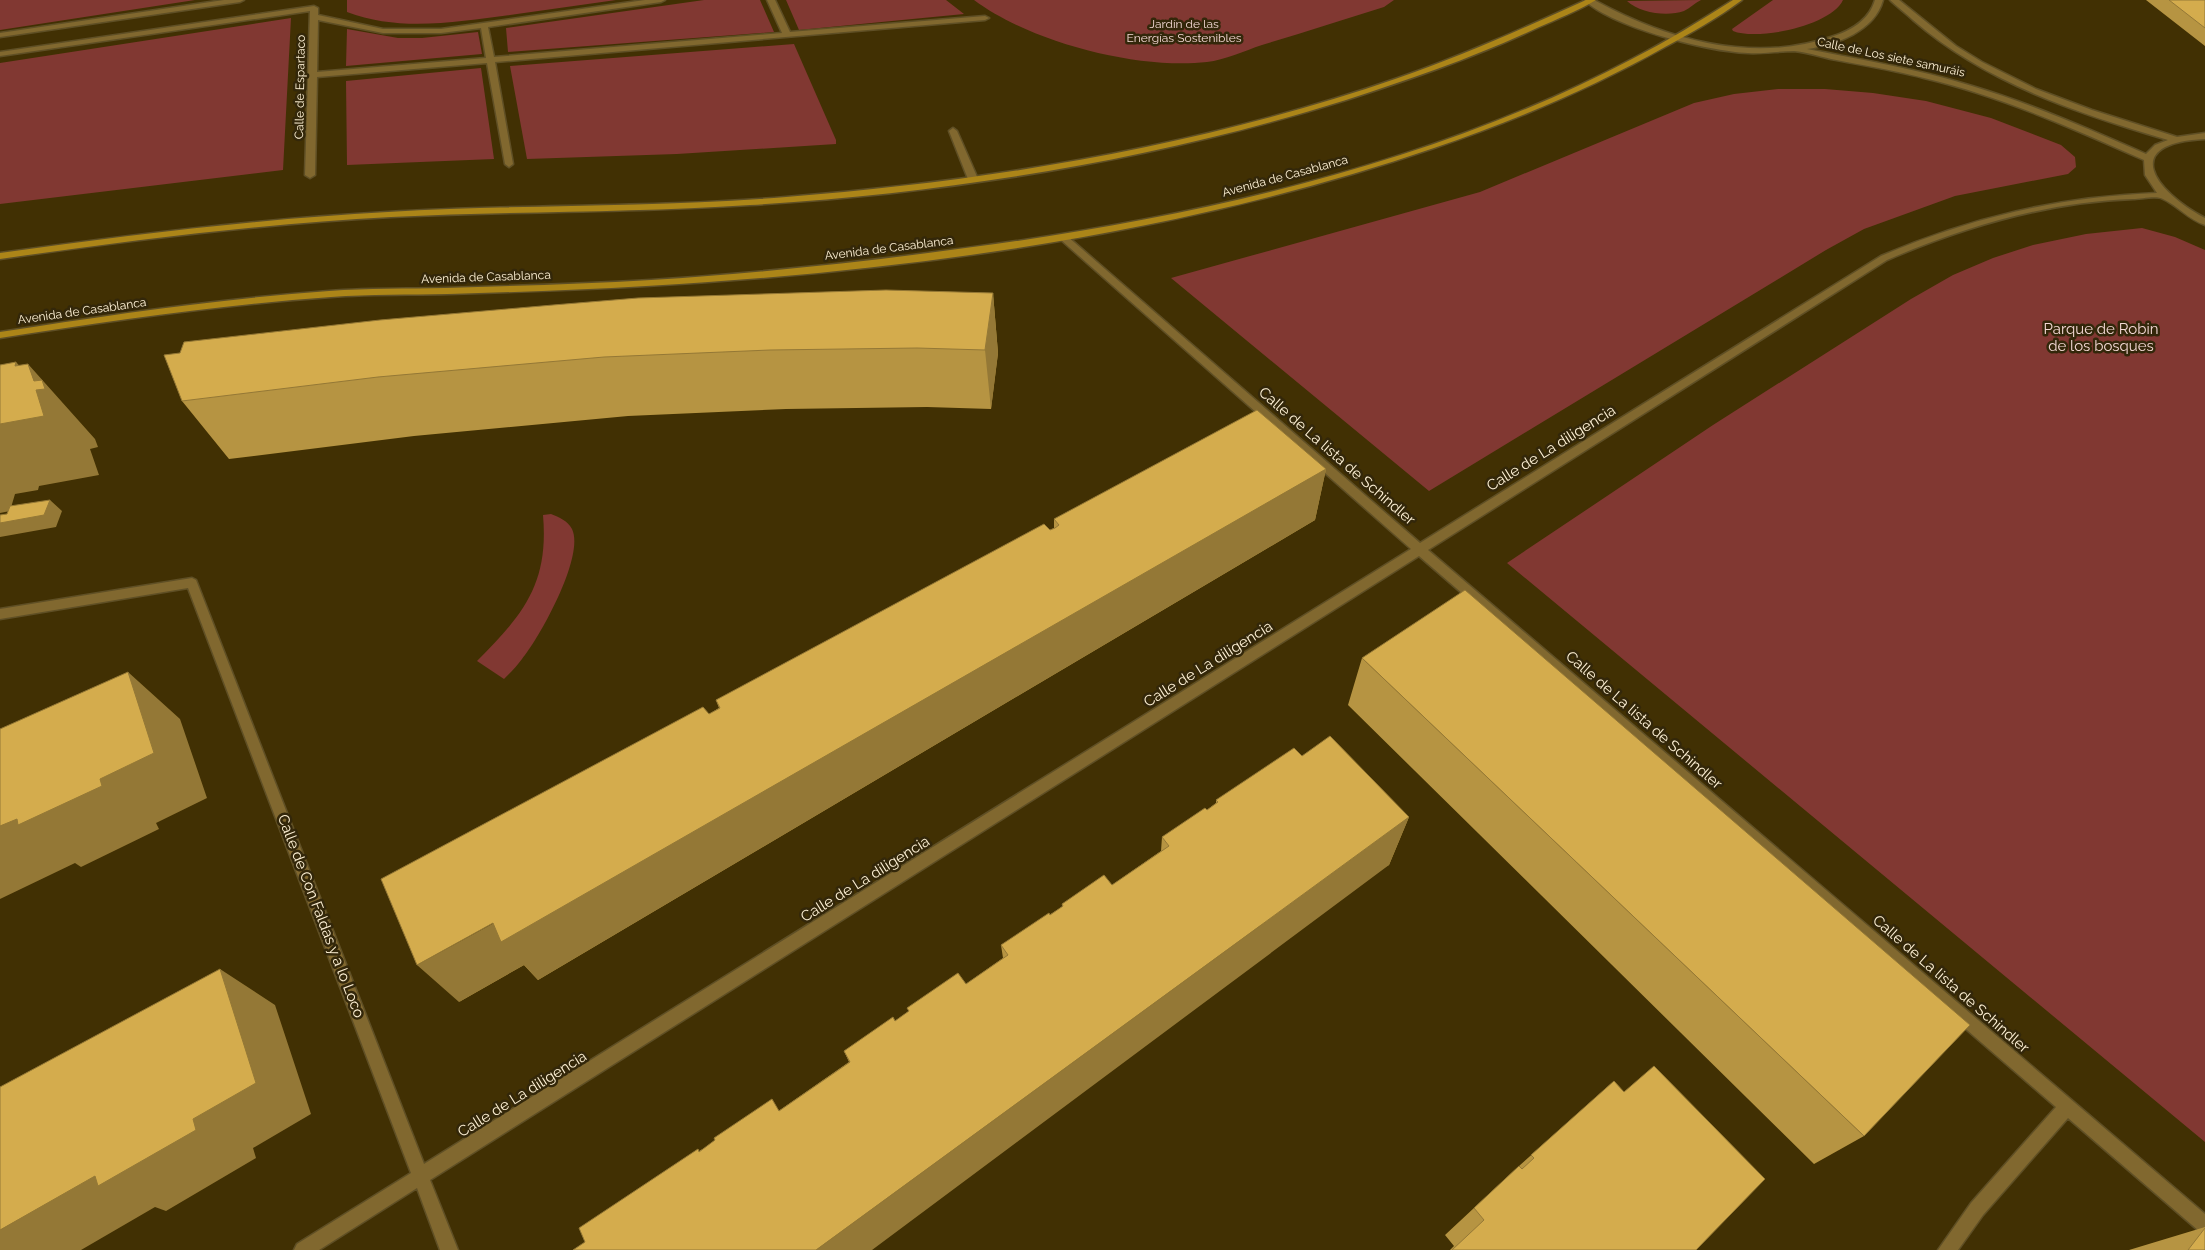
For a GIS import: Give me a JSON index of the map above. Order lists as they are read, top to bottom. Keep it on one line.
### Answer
{"streets":{"main road":["Avenida de Casablanca"],"street":["Calle de Los siete samuráis","Calle de Espartaco","Calle de La diligencia","Calle de La lista de Schindler","Calle de Con Faldas y a lo Loco"]},"crossings":[["Avenida de Casablanca","Calle de La lista de Schindler"],["Calle de La diligencia","Calle de La lista de Schindler"],["Calle de La diligencia","Calle de Con Faldas y a lo Loco"]],"parks":["Jardín de las Energías Sostenibles","Parque de Robin de los bosques"]}
